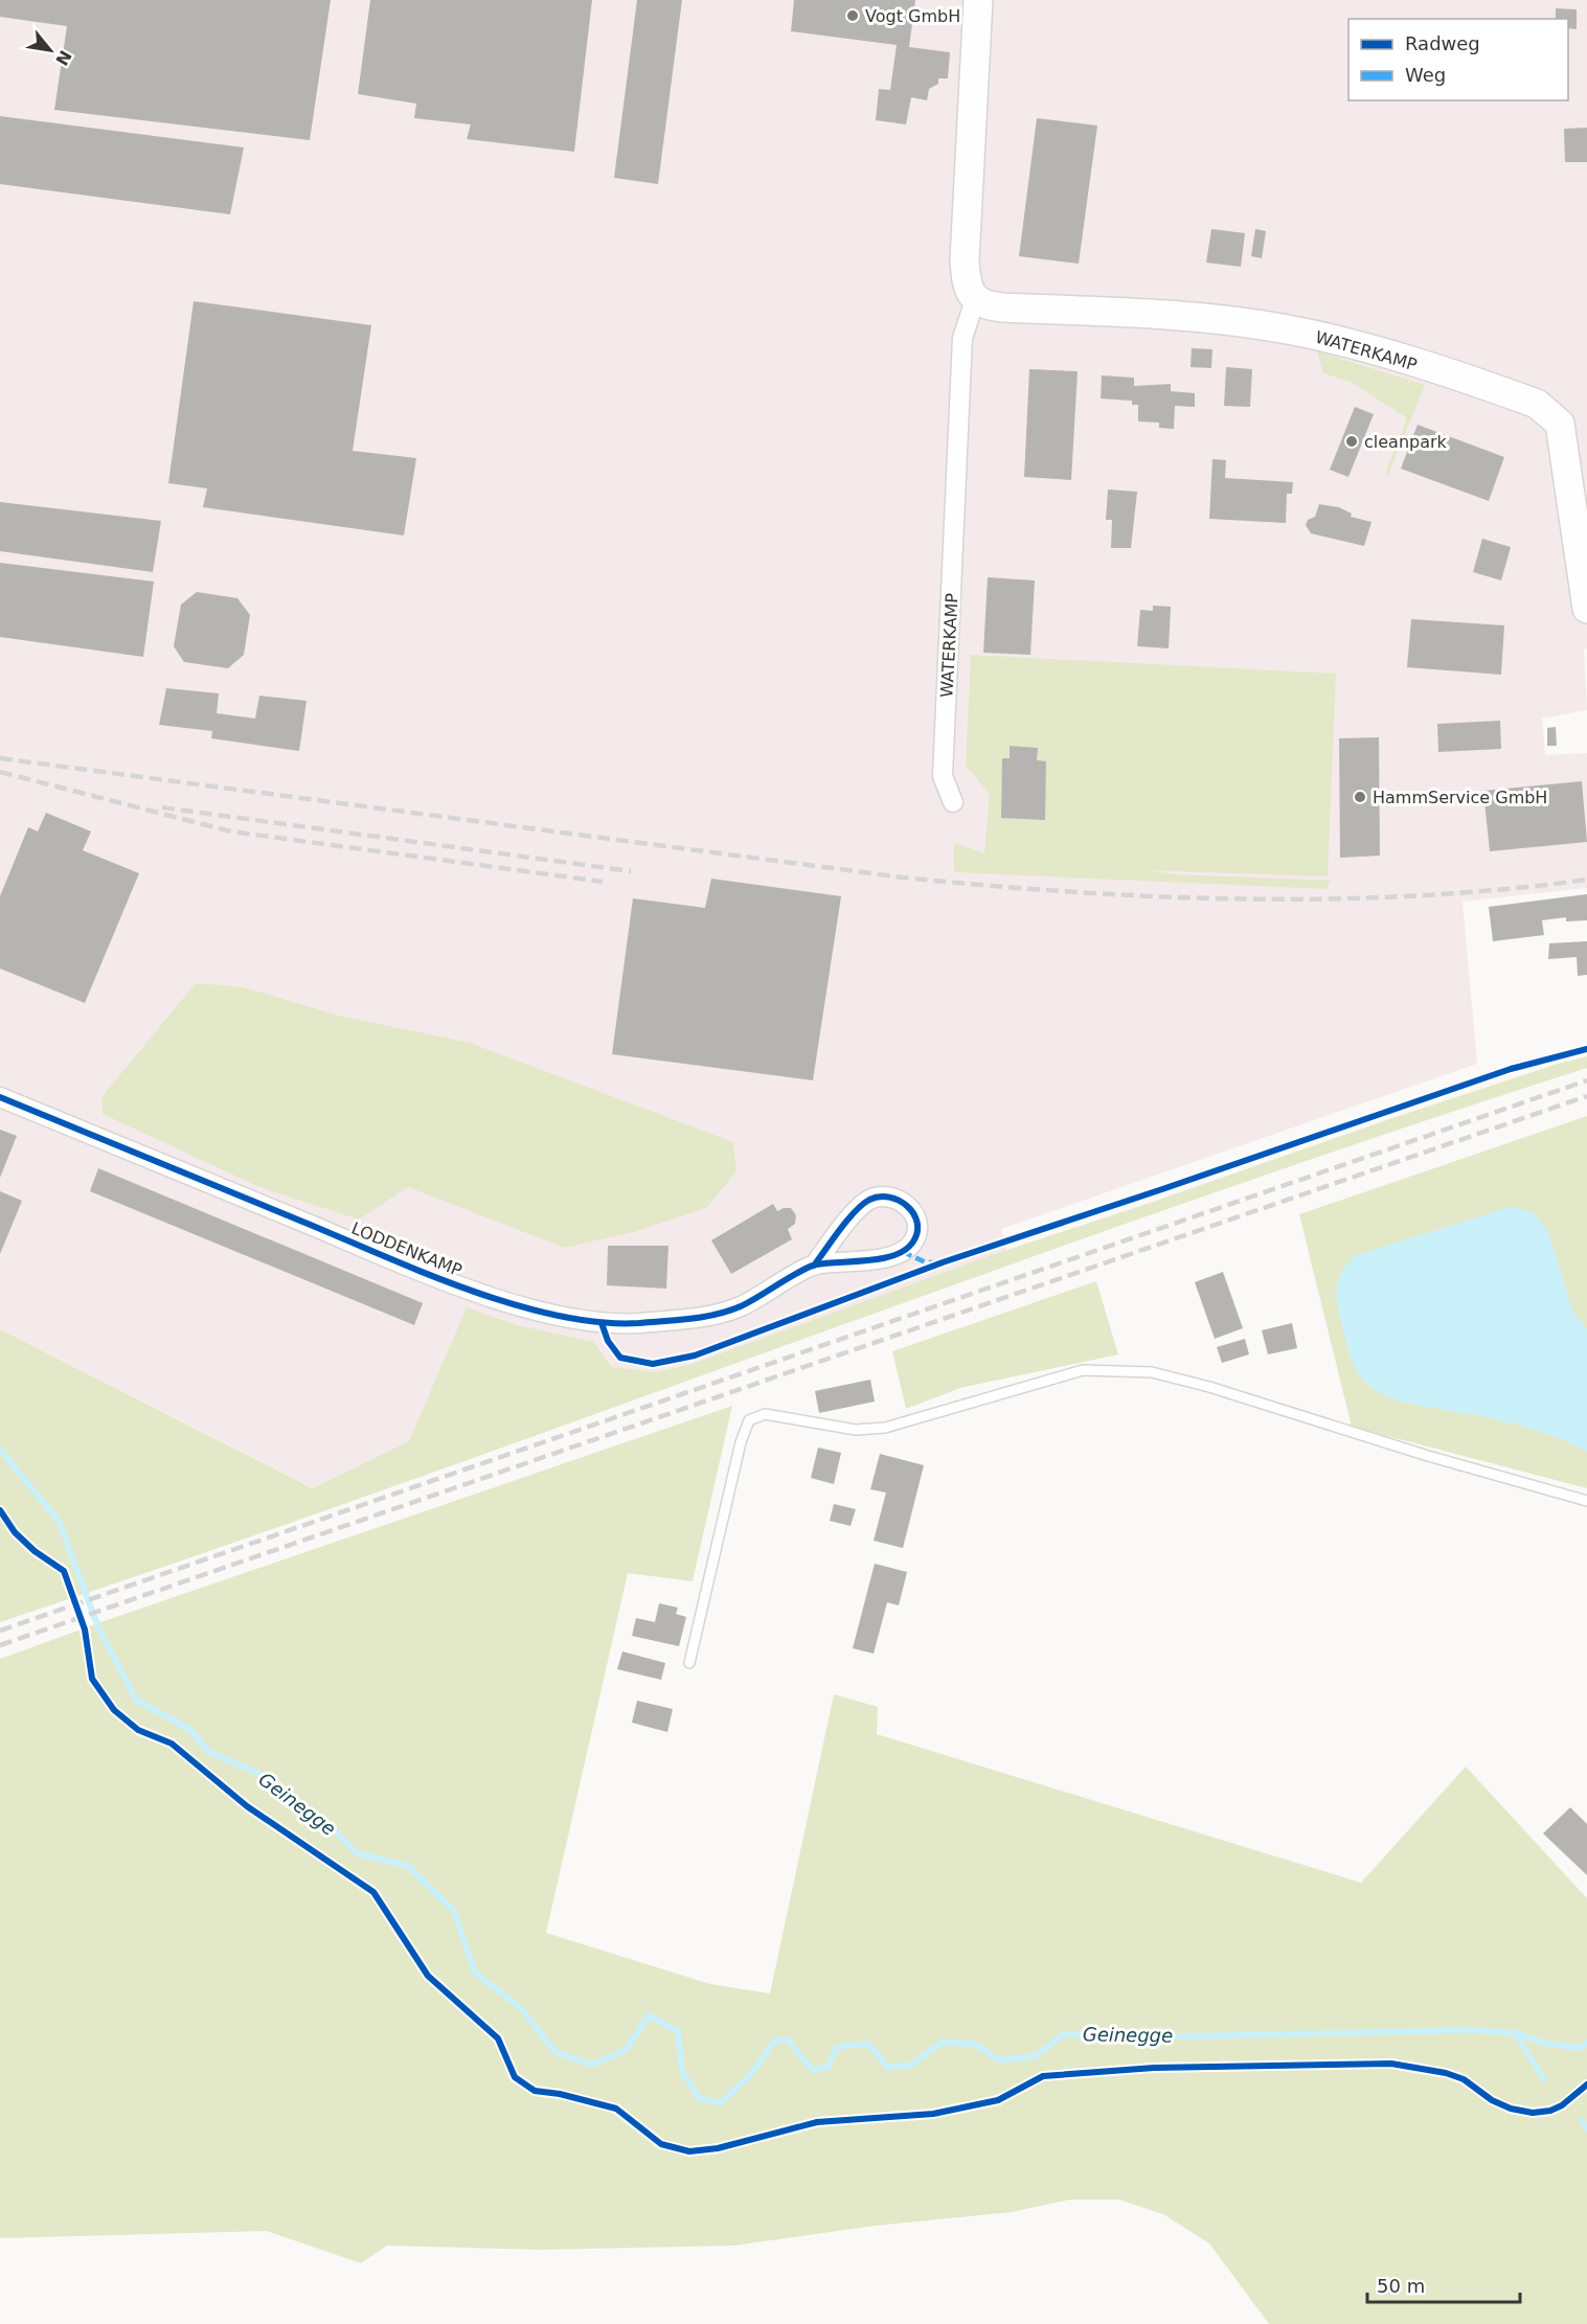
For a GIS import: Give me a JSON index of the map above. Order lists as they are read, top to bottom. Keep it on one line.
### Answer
{"streets":{"street":["WATERKAMP","LODDENKAMP"]},"water":["Geinegge"],"places":["Vogt GmbH","cleanpark","HammService GmbH"],"legend":["Radweg","Weg"],"scale_bar":"50 m","north":"bottom right"}
